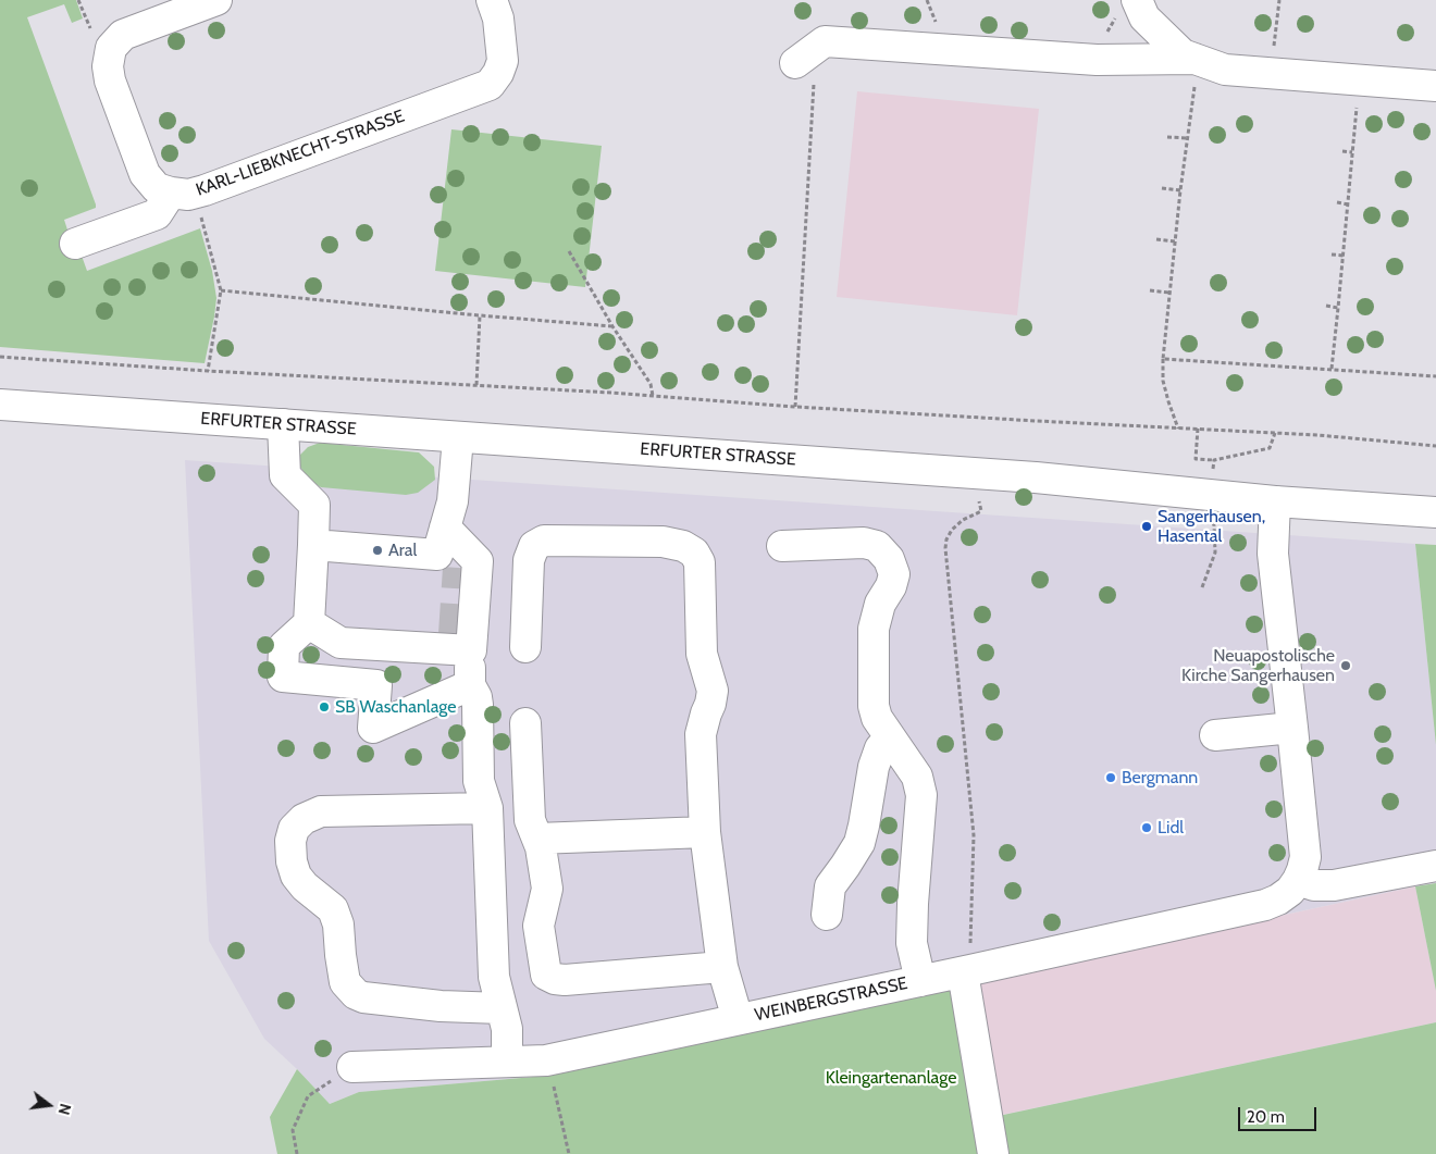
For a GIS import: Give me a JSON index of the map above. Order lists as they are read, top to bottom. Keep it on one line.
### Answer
{"streets":{"street":["KARL-LIEBKNECHT-STRASSE","ERFURTER STRASSE","WEINBERGSTRASSE"]},"crossings":[["ERFURTER STRASSE","WEINBERGSTRASSE"]],"parks":["Kleingartenanlage"],"places":["Sangerhausen, Hasental","Aral","Neuapostolische Kirche Sangerhausen","SB Waschanlage","Bergmann","Lidl"],"scale_bar":"20 m","north":"right"}
